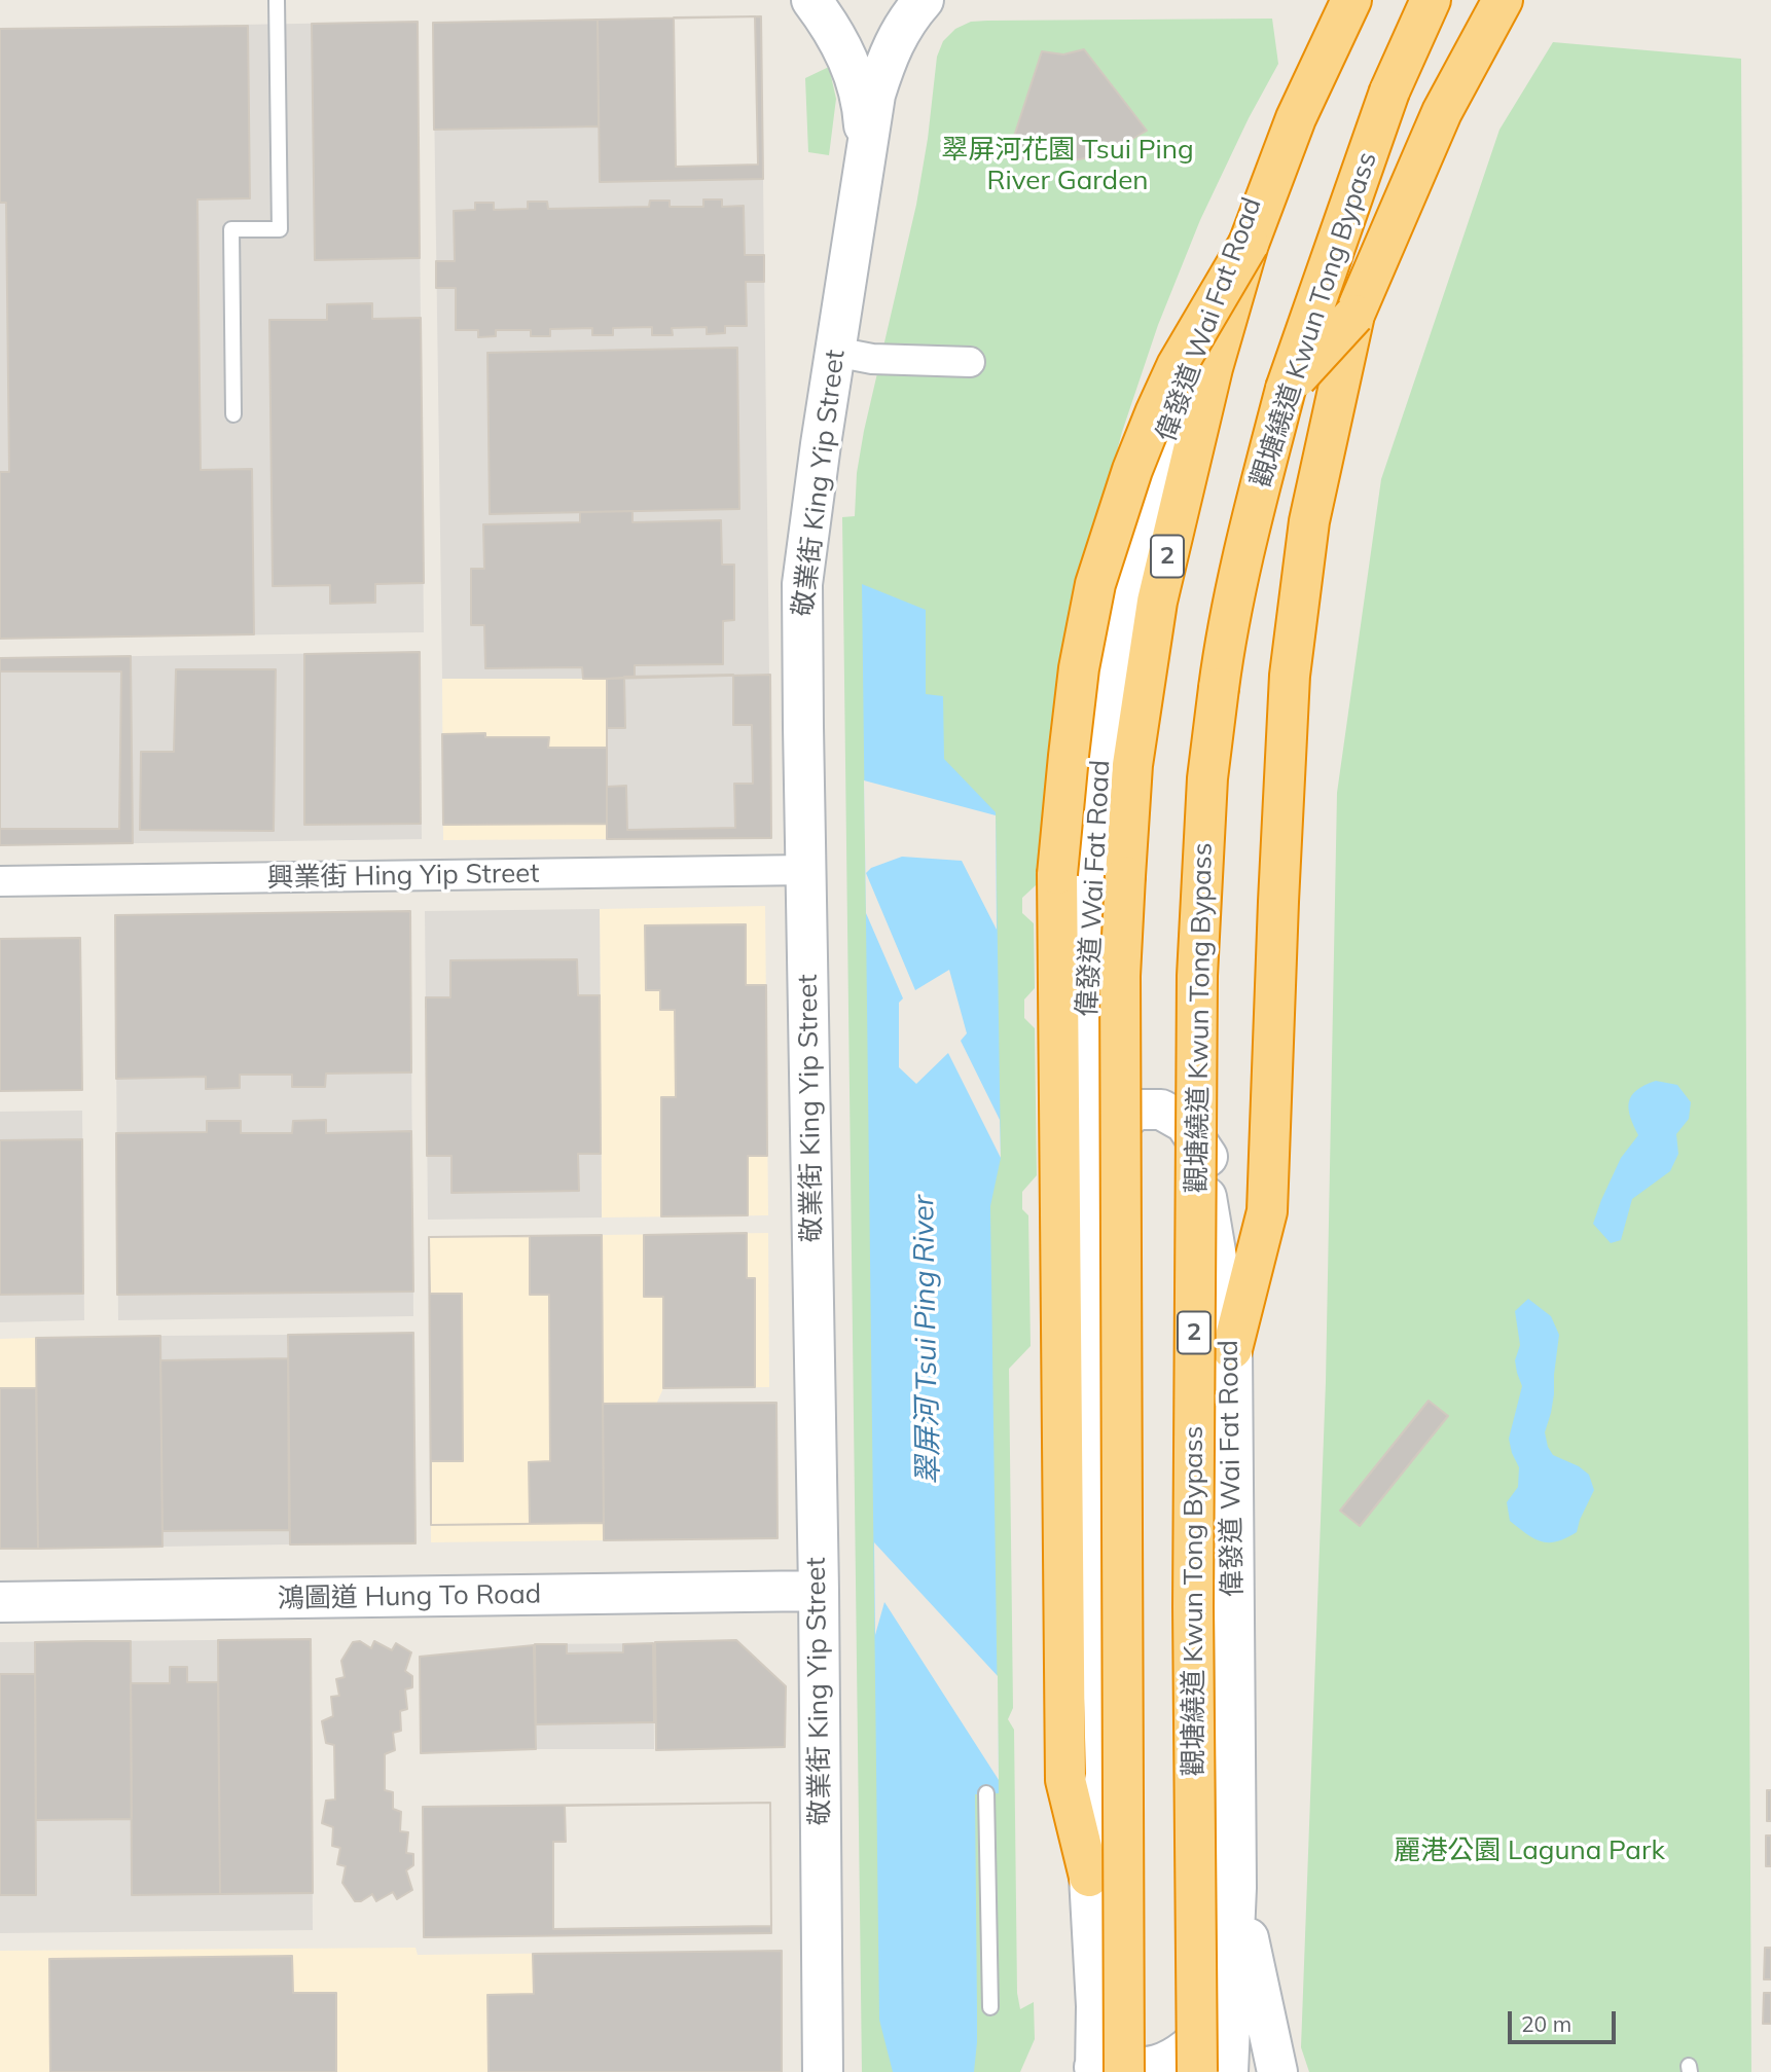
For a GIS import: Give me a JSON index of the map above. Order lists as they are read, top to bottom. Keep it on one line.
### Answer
{"streets":{"highway":["觀塘繞道 Kwun Tong Bypass","2"],"main road":["偉發道 Wai Fat Road","敬業街 King Yip Street","鴻圖道 Hung To Road"],"street":["興業街 Hing Yip Street"]},"crossings":[["偉發道 Wai Fat Road","2"],["敬業街 King Yip Street","興業街 Hing Yip Street"],["敬業街 King Yip Street","鴻圖道 Hung To Road"]],"water":["翠屏河 Tsui Ping River"],"parks":["翠屏河花園 Tsui Ping River Garden","麗港公園 Laguna Park"],"scale_bar":"20 m"}
